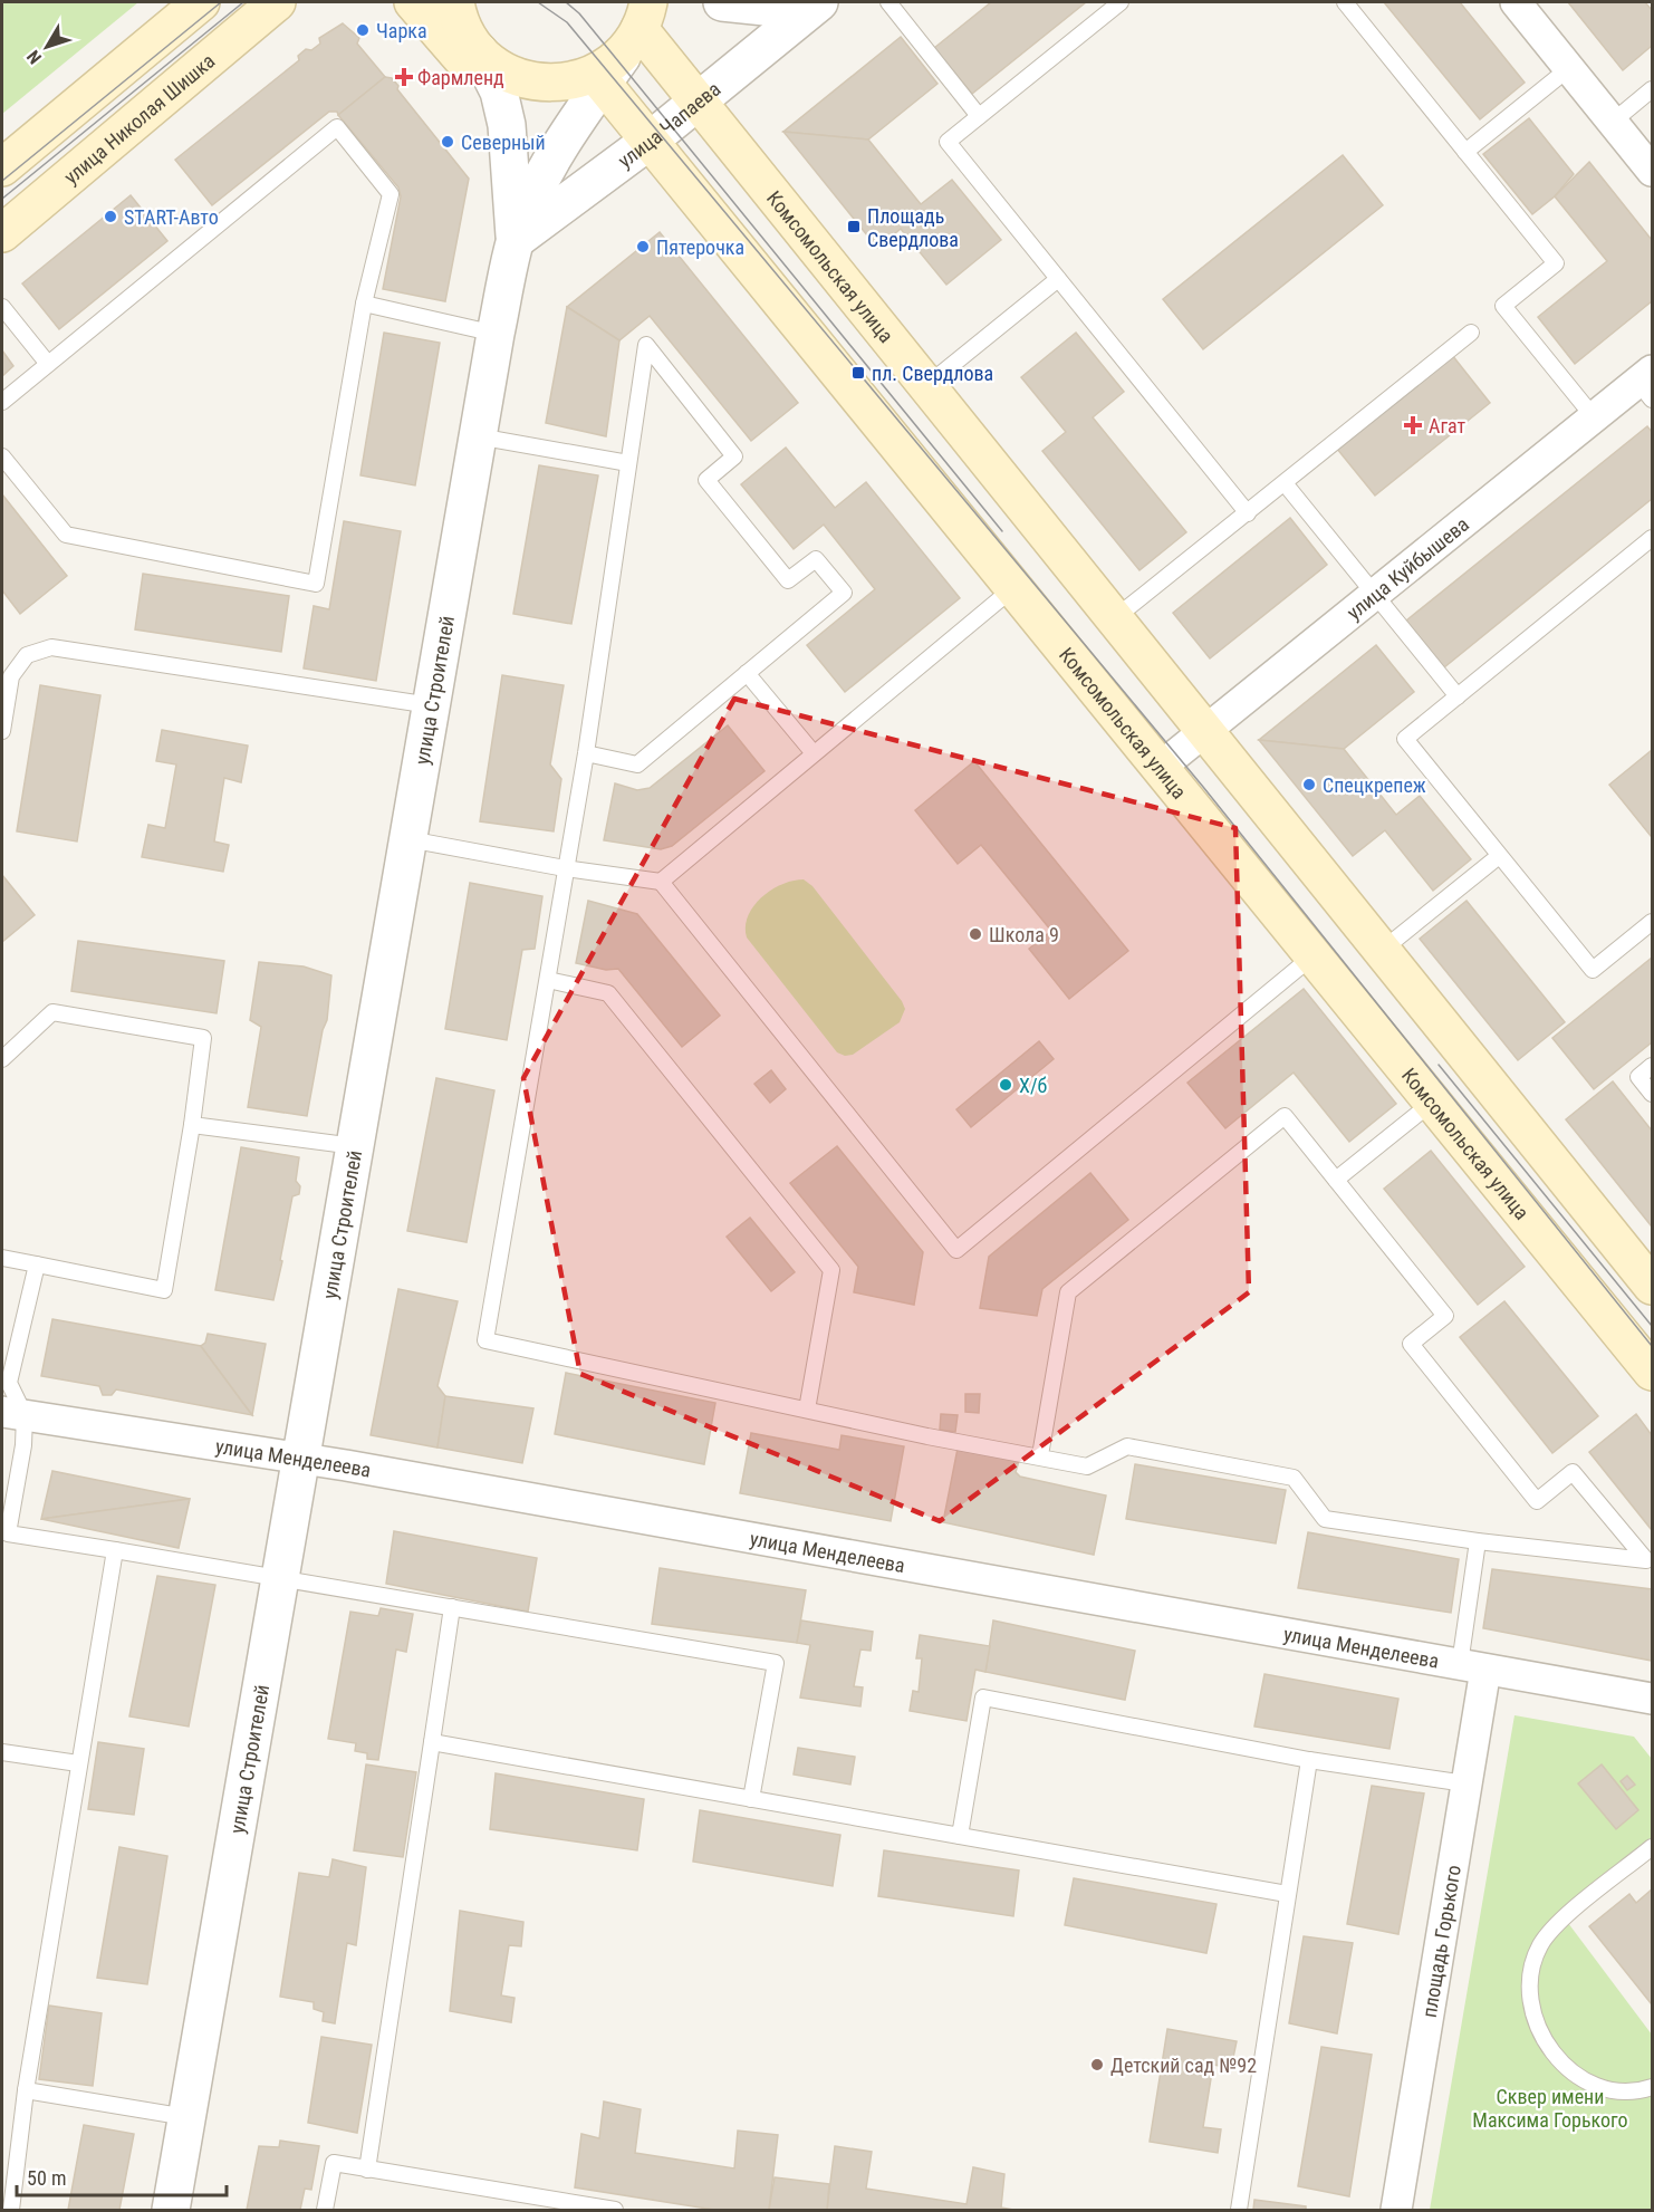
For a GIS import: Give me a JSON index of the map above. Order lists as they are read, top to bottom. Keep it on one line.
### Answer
{"streets":{"main road":["улица Николая Шишка","Комсомольская улица"],"street":["улица Чапаева","улица Куйбышева","улица Строителей","улица Менделеева","площадь Горького"]},"crossings":[["улица Чапаева","Комсомольская улица"],["улица Чапаева","улица Строителей"],["Комсомольская улица","улица Куйбышева"],["Комсомольская улица","улица Строителей"],["улица Строителей","улица Менделеева"],["улица Менделеева","площадь Горького"]],"parks":["Сквер имени Максима Горького"],"places":{"other":["Чарка","Северный","START-Авто","Пятерочка","Спецкрепеж","Школа 9","Х/б","Детский сад №92"],"health":["Фармленд","Агат"],"transit":["Площадь Свердлова","пл. Свердлова"]},"scale_bar":"50 m","north":"bottom left"}
